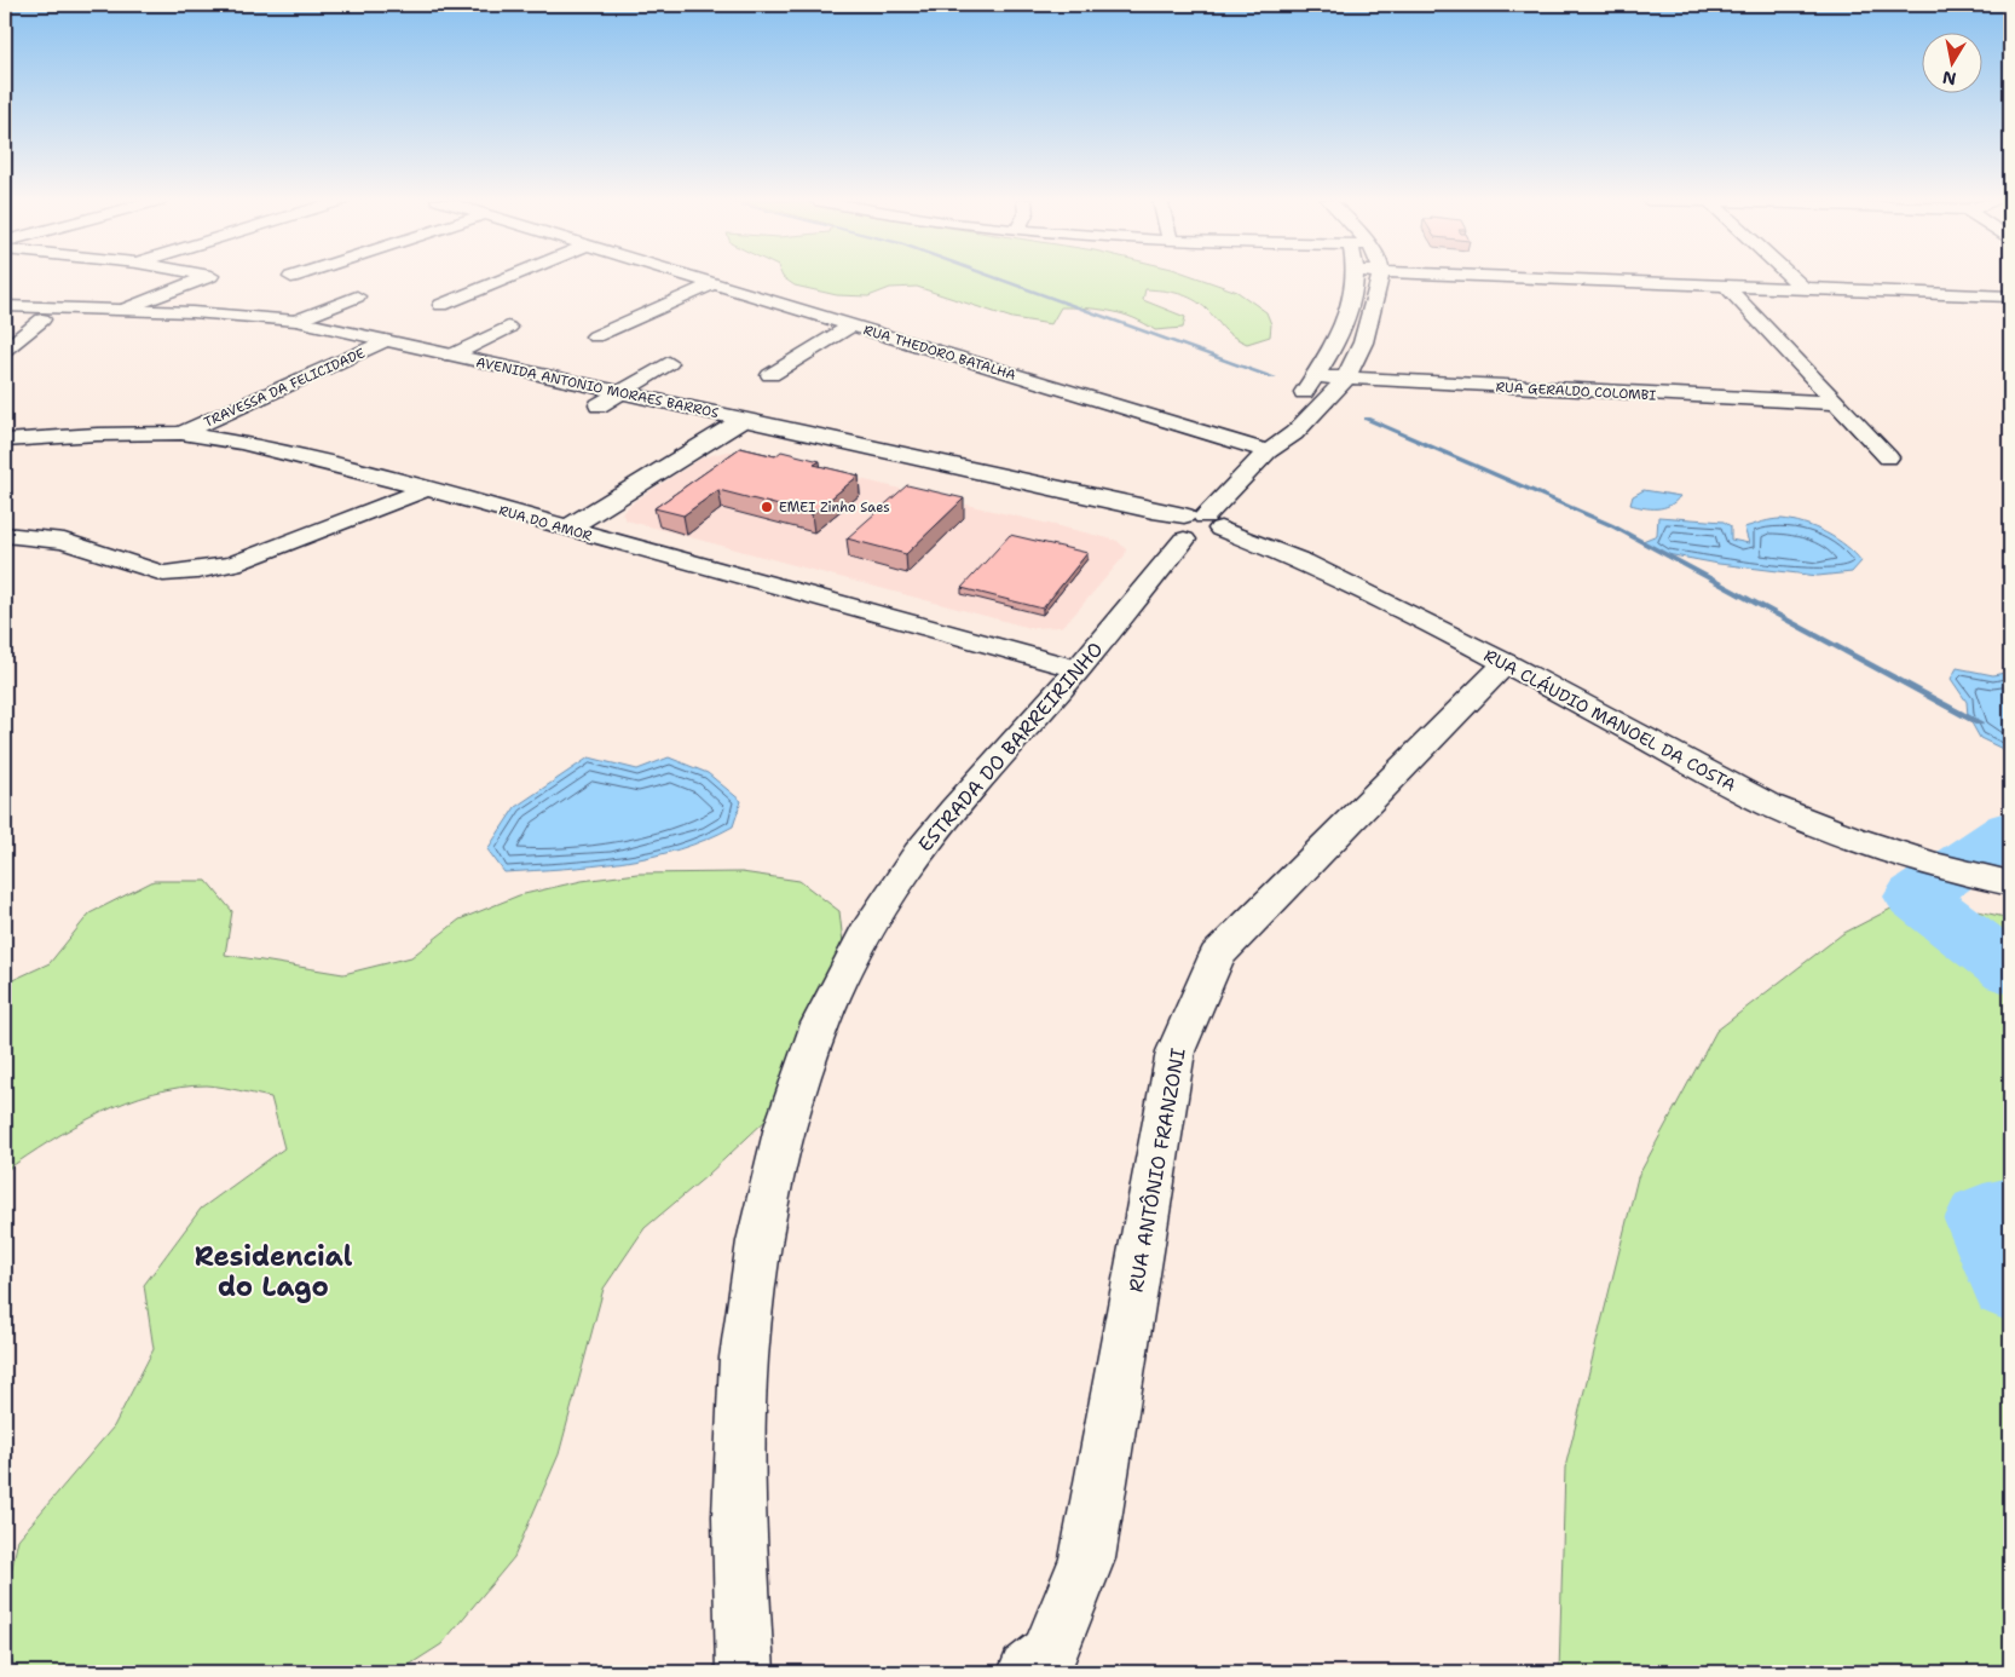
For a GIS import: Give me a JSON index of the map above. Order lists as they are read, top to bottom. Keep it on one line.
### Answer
{"streets":{"street":["RUA THEDORO BATALHA","TRAVESSA DA FELICIDADE","AVENIDA ANTONIO MORAES BARROS","RUA GERALDO COLOMBI","RUA DO AMOR","RUA CLÁUDIO MANOEL DA COSTA","ESTRADA DO BARREIRINHO","RUA ANTÔNIO FRANZONI"]},"crossings":[["RUA THEDORO BATALHA","ESTRADA DO BARREIRINHO"],["TRAVESSA DA FELICIDADE","AVENIDA ANTONIO MORAES BARROS"],["TRAVESSA DA FELICIDADE","RUA DO AMOR"],["AVENIDA ANTONIO MORAES BARROS","RUA CLÁUDIO MANOEL DA COSTA"],["AVENIDA ANTONIO MORAES BARROS","ESTRADA DO BARREIRINHO"],["RUA DO AMOR","ESTRADA DO BARREIRINHO"],["RUA CLÁUDIO MANOEL DA COSTA","ESTRADA DO BARREIRINHO"],["RUA CLÁUDIO MANOEL DA COSTA","RUA ANTÔNIO FRANZONI"]],"districts":["Residencial do Lago"],"places":["EMEI Zinho Saes"],"north":"bottom"}
